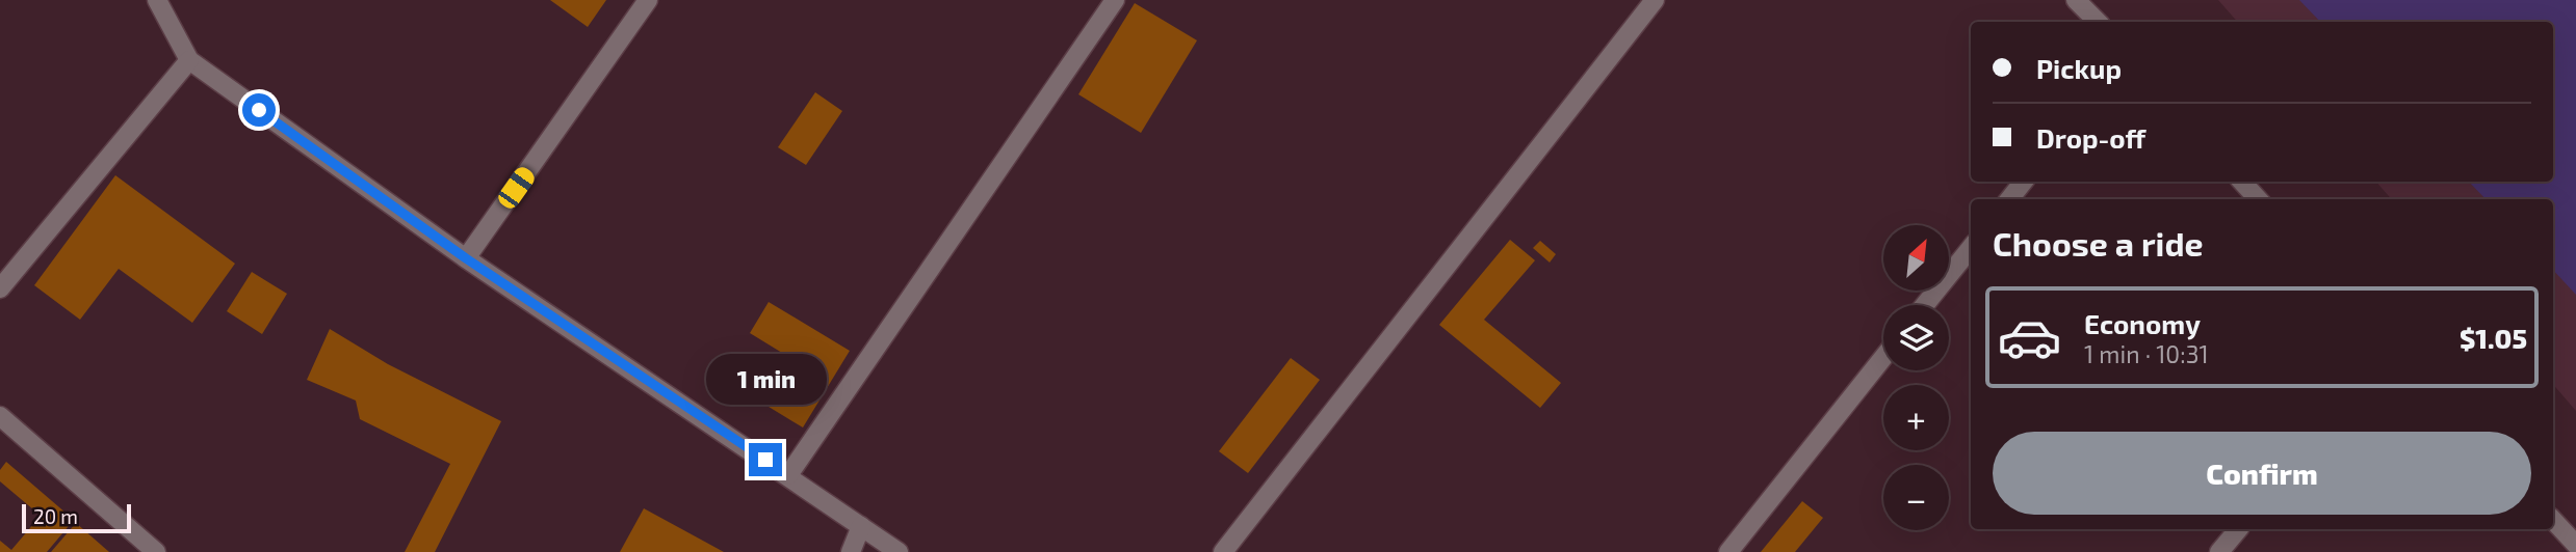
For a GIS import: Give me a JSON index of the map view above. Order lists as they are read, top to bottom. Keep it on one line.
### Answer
{"scale_bar":"20 m","north":"top right","page":{"banner":["Pickup","Drop-off"],"heading":"Choose a ride","map_buttons":["+","−"],"list":[{"name":"Economy","note":"1 min · 10:31","value":"$1.05"}],"bubble":"1 min","buttons":"Confirm","scale":"20 m"}}
